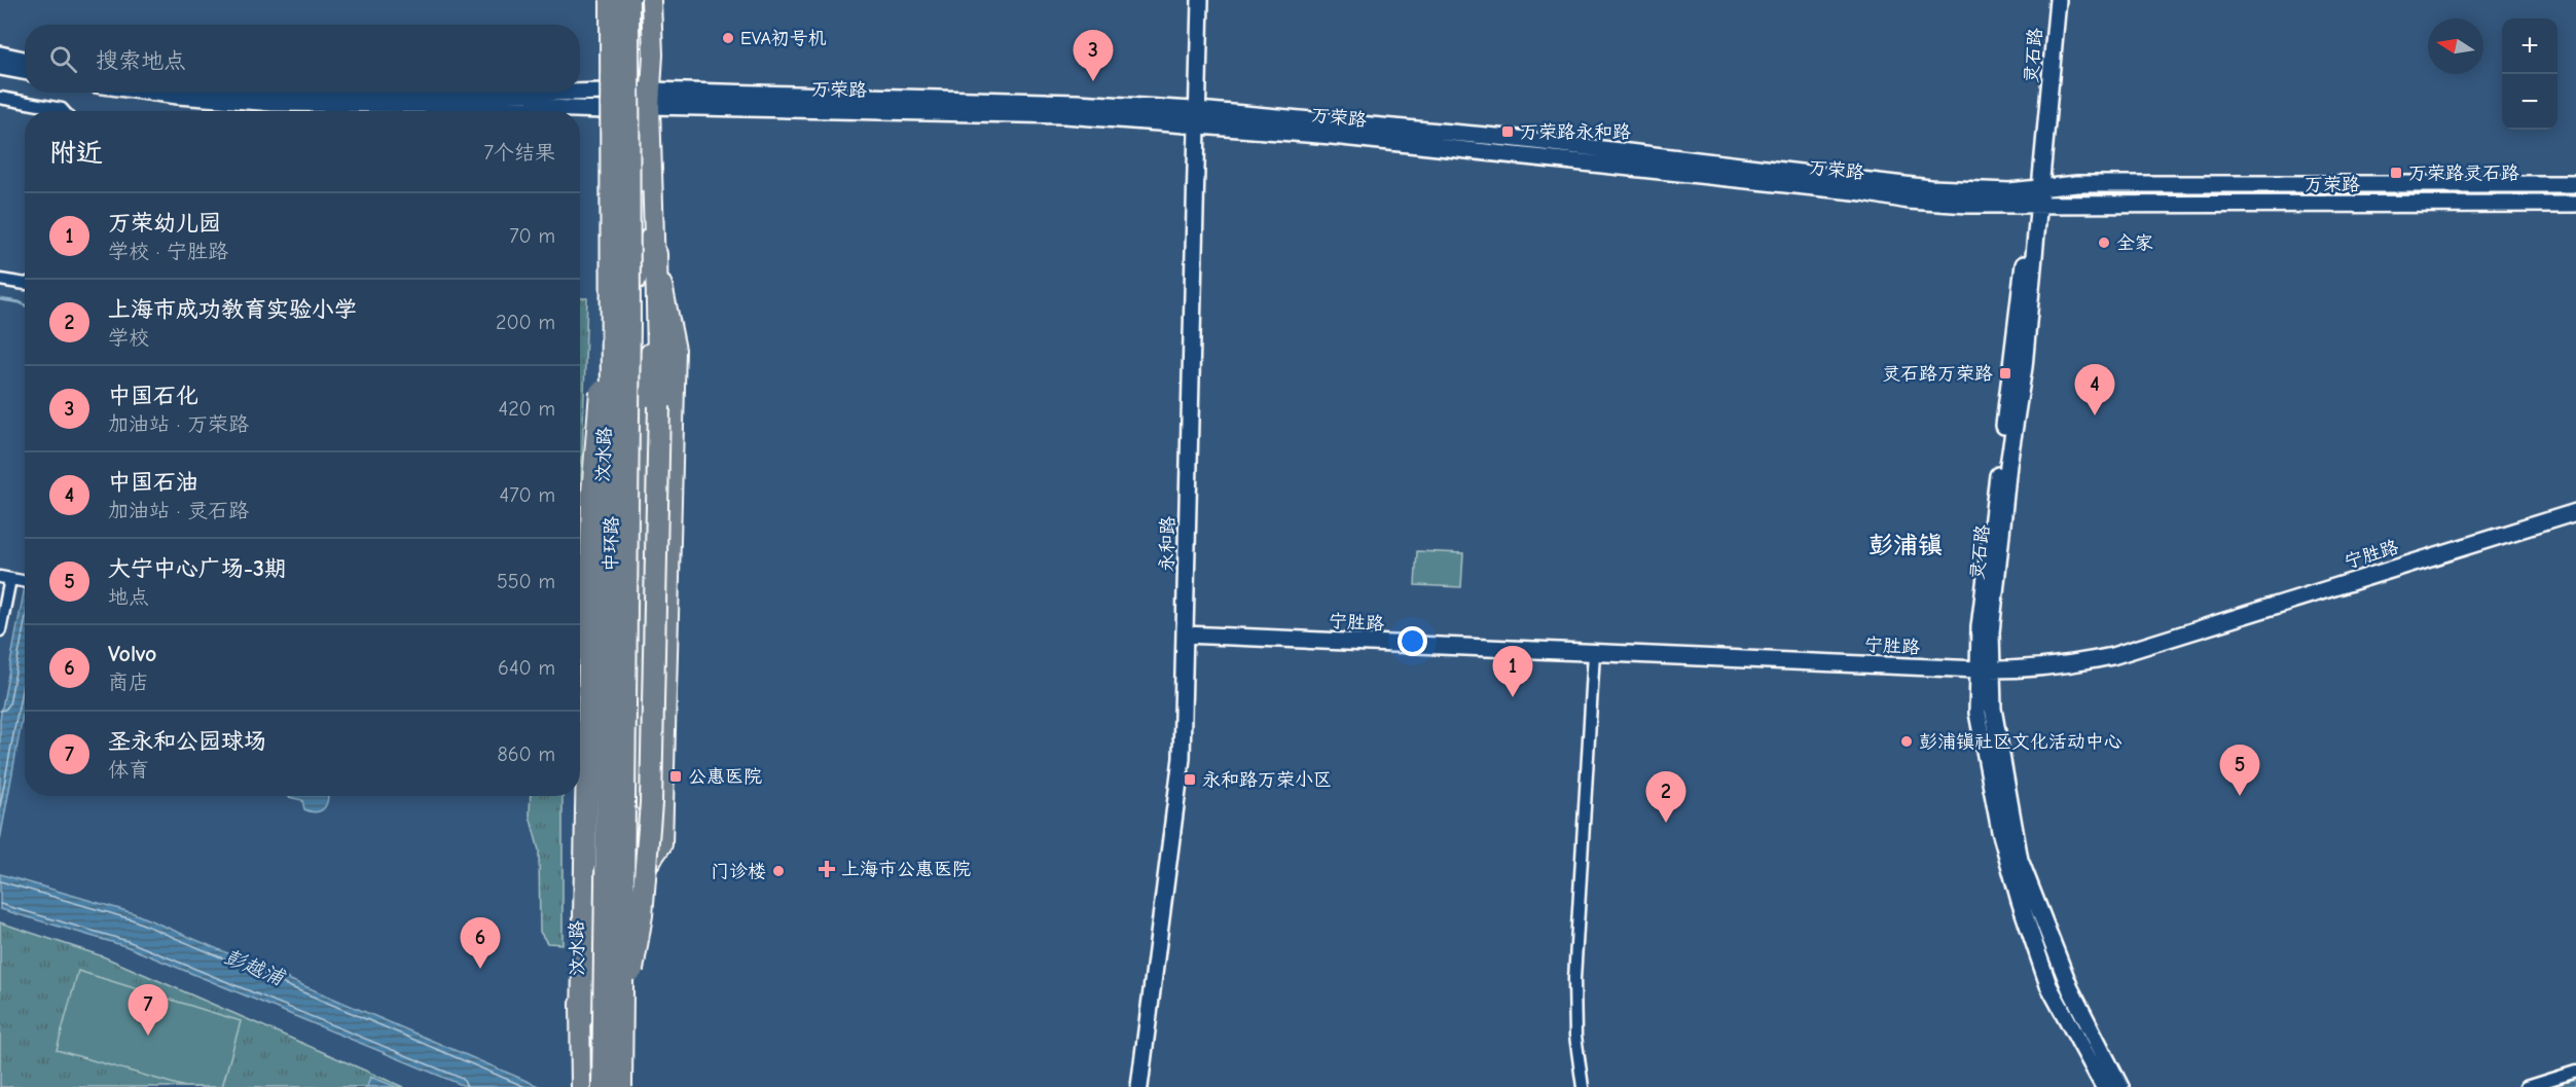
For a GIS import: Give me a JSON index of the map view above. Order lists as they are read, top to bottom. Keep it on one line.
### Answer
{"streets":{"highway":["中环路"],"main road":["灵石路","万荣路","汶水路","永和路","宁胜路"]},"crossings":[["灵石路","万荣路"],["灵石路","宁胜路"],["万荣路","汶水路"],["万荣路","永和路"],["永和路","宁胜路"]],"districts":["彭浦镇"],"water":["彭越浦"],"places":{"other":["EVA初号机","全家","彭浦镇社区文化活动中心","门诊楼"],"transit":["万荣路永和路","万荣路灵石路","灵石路万荣路","公惠医院","永和路万荣小区"],"health":["上海市公惠医院"]},"north":"left","page":{"map_buttons":["+","−"],"search":"搜索地点","pins":["3","4","1","5","2","6","7"],"heading":["附近","7个结果"],"list":[{"mark":"1","name":"万荣幼儿园","note":"学校 · 宁胜路","value":"70 m"},{"mark":"2","name":"上海市成功教育实验小学","note":"学校","value":"200 m"},{"mark":"3","name":"中国石化","note":"加油站 · 万荣路","value":"420 m"},{"mark":"4","name":"中国石油","note":"加油站 · 灵石路","value":"470 m"},{"mark":"5","name":"大宁中心广场-3期","note":"地点","value":"550 m"},{"mark":"6","name":"Volvo","note":"商店","value":"640 m"},{"mark":"7","name":"圣永和公园球场","note":"体育","value":"860 m"}]}}
